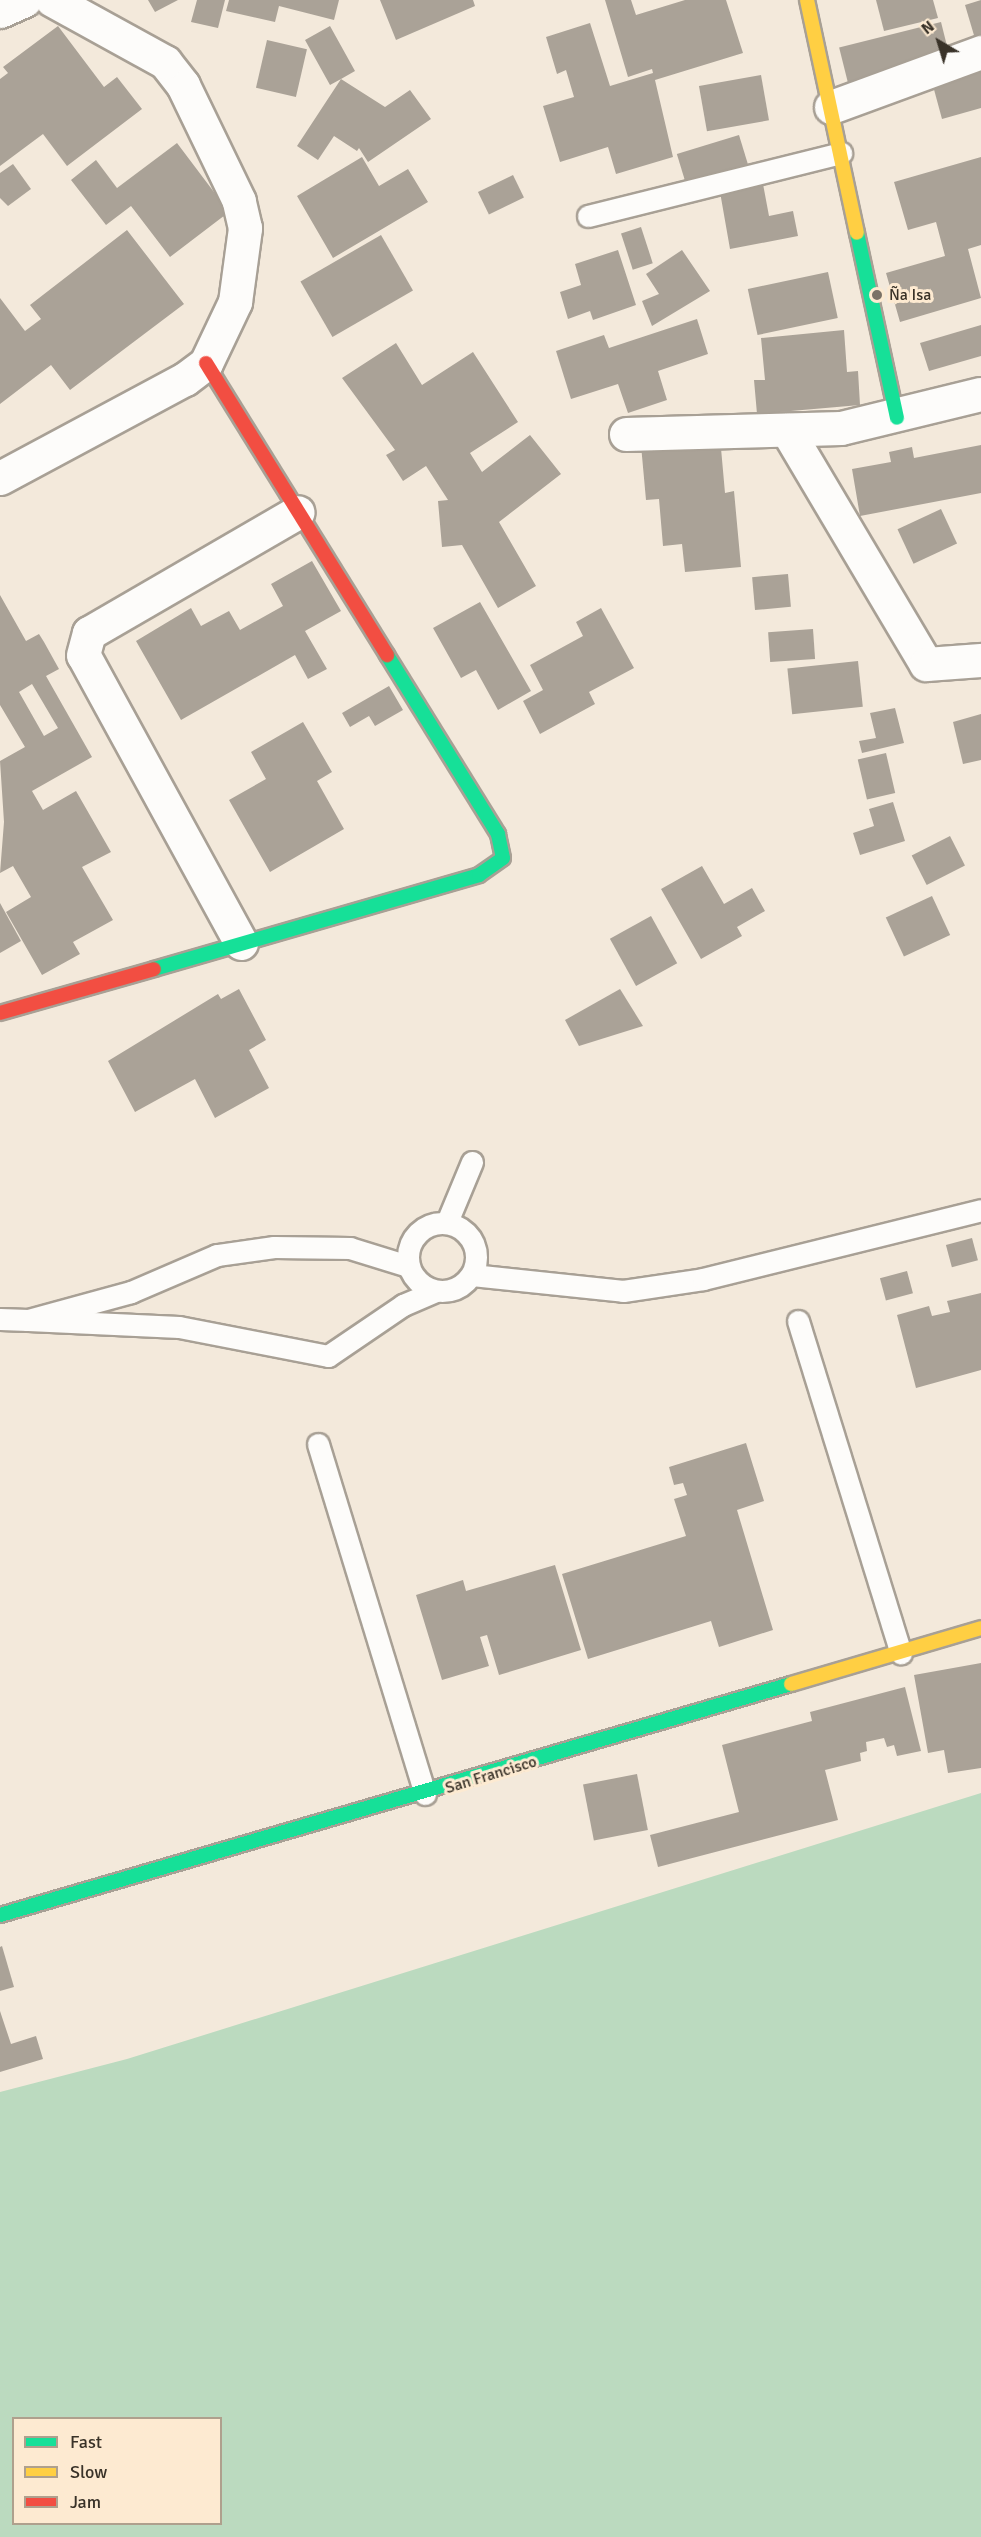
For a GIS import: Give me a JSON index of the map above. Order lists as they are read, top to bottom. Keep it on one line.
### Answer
{"streets":{"street":["San Francisco"]},"places":["Ña Isa"],"legend":["Fast","Slow","Jam"],"north":"top left"}
